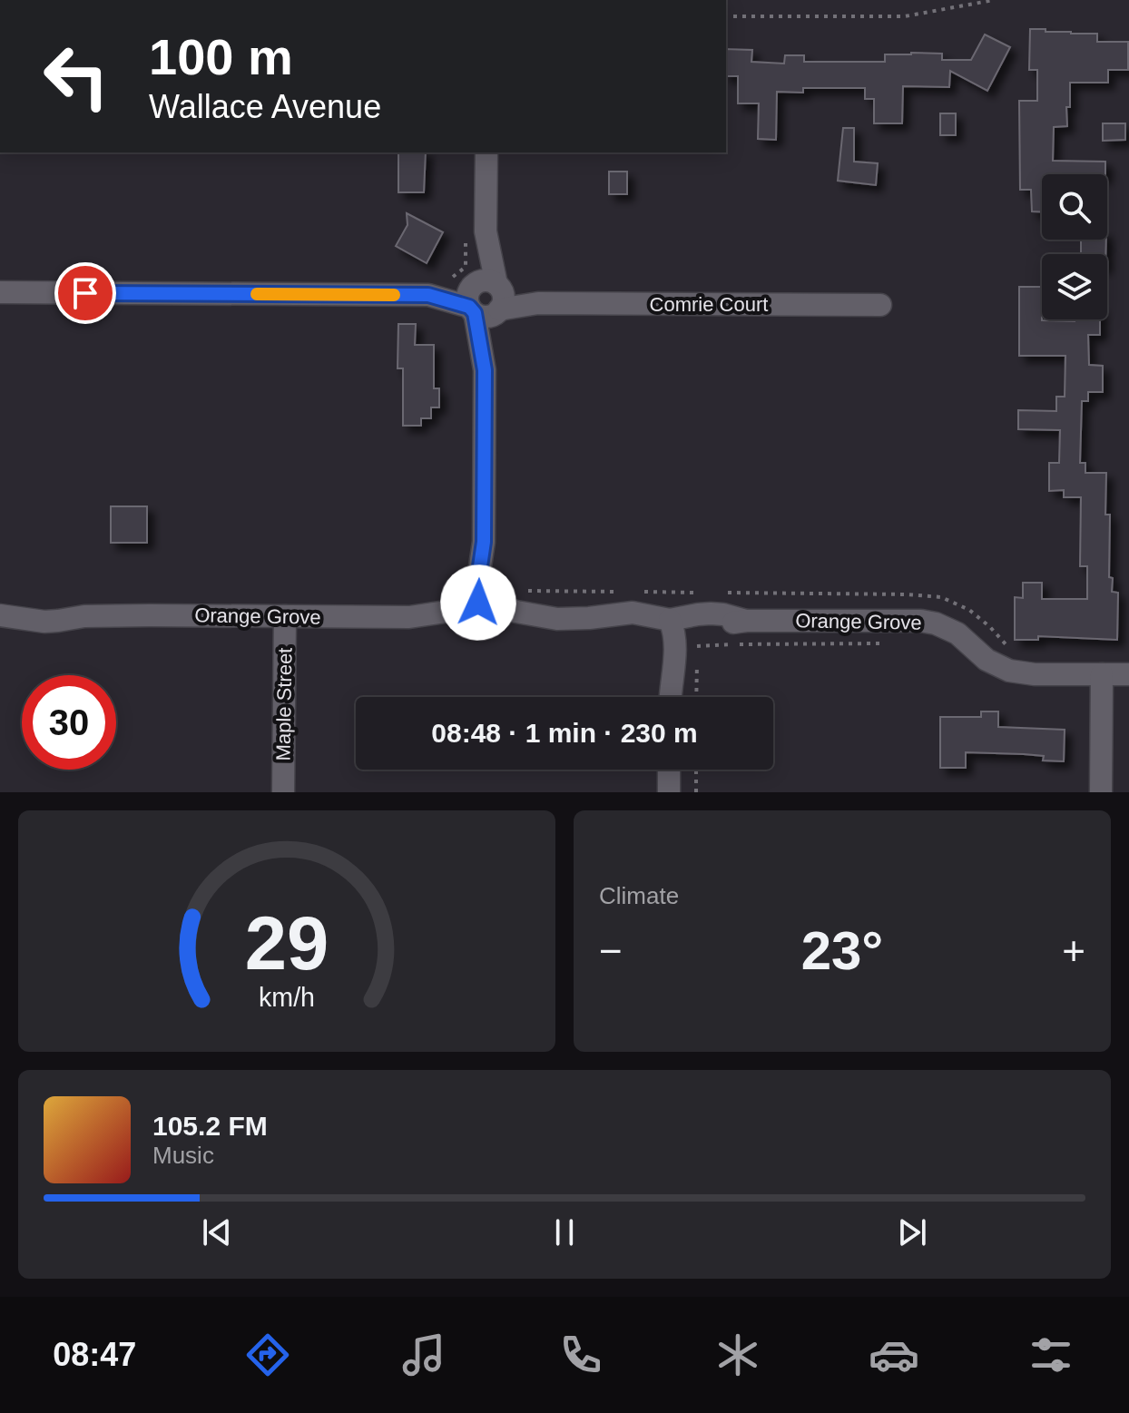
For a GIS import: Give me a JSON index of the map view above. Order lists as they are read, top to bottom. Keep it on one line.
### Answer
{"streets":{"street":["Comrie Court","Orange Grove","Maple Street"]},"crossings":[["Orange Grove","Maple Street"]],"page":{"turn":["100 m","Wallace Avenue"],"limit":"30","trip":"08:48 · 1 min · 230 m","tile":"Climate","heat":["−","23°","+"],"song":["105.2 FM","Music"],"tabs":"08:47","gauge":["29","km/h"]}}
